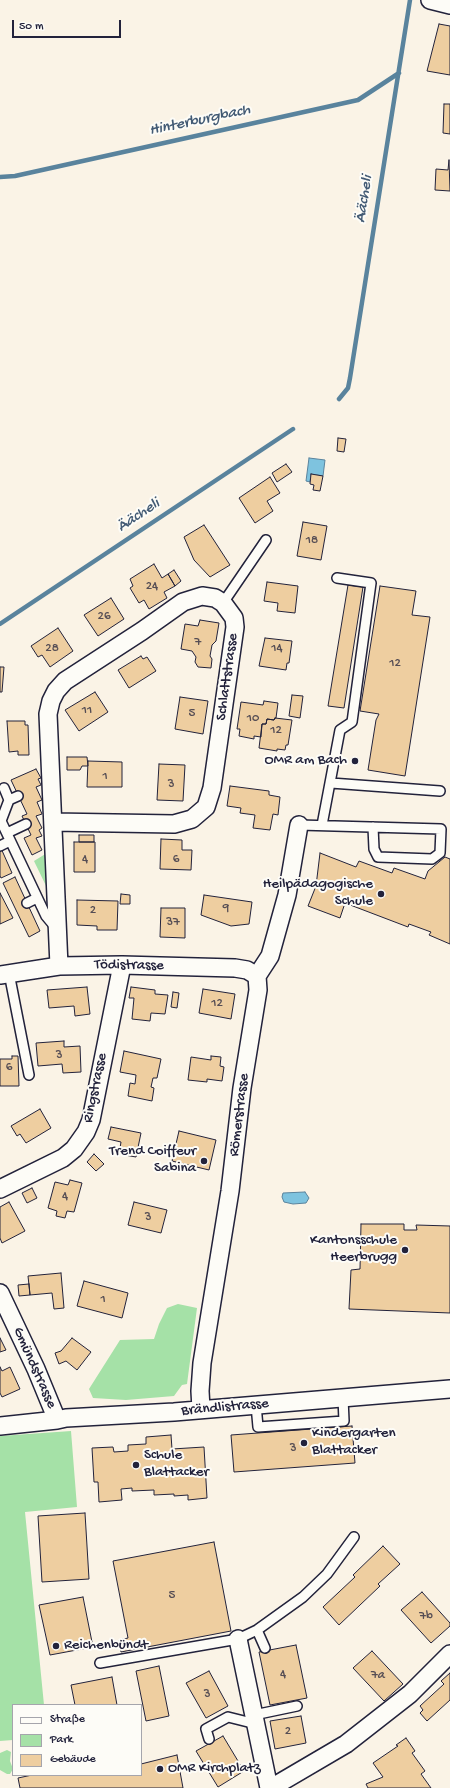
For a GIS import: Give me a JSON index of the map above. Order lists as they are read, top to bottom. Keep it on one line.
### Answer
{"streets":{"street":["Schlattstrasse","Tödistrasse","Ringstrasse","Römerstrasse","Gmündstrasse","Brändlistrasse"]},"crossings":[["Tödistrasse","Ringstrasse"],["Tödistrasse","Römerstrasse"],["Römerstrasse","Brändlistrasse"],["Gmündstrasse","Brändlistrasse"]],"water":["Hinterburgbach","Äächeli"],"places":["OMR am Bach","Heilpädagogische Schule","Trend Coiffeur Sabina","Kantonsschule Heerbrugg","Kindergarten Blattacker","Schule Blattacker","Reichenbündt","OMR Kirchplatz"],"house_numbers":["18","24","26","7","28","14","12","11","5","10","12","1","3","4","6","9","2","37","12","3","6","4","3","1","3","5","7b","4","7a","3","2"],"legend":["Straße","Park","Gebäude"],"scale_bar":"50 m"}
